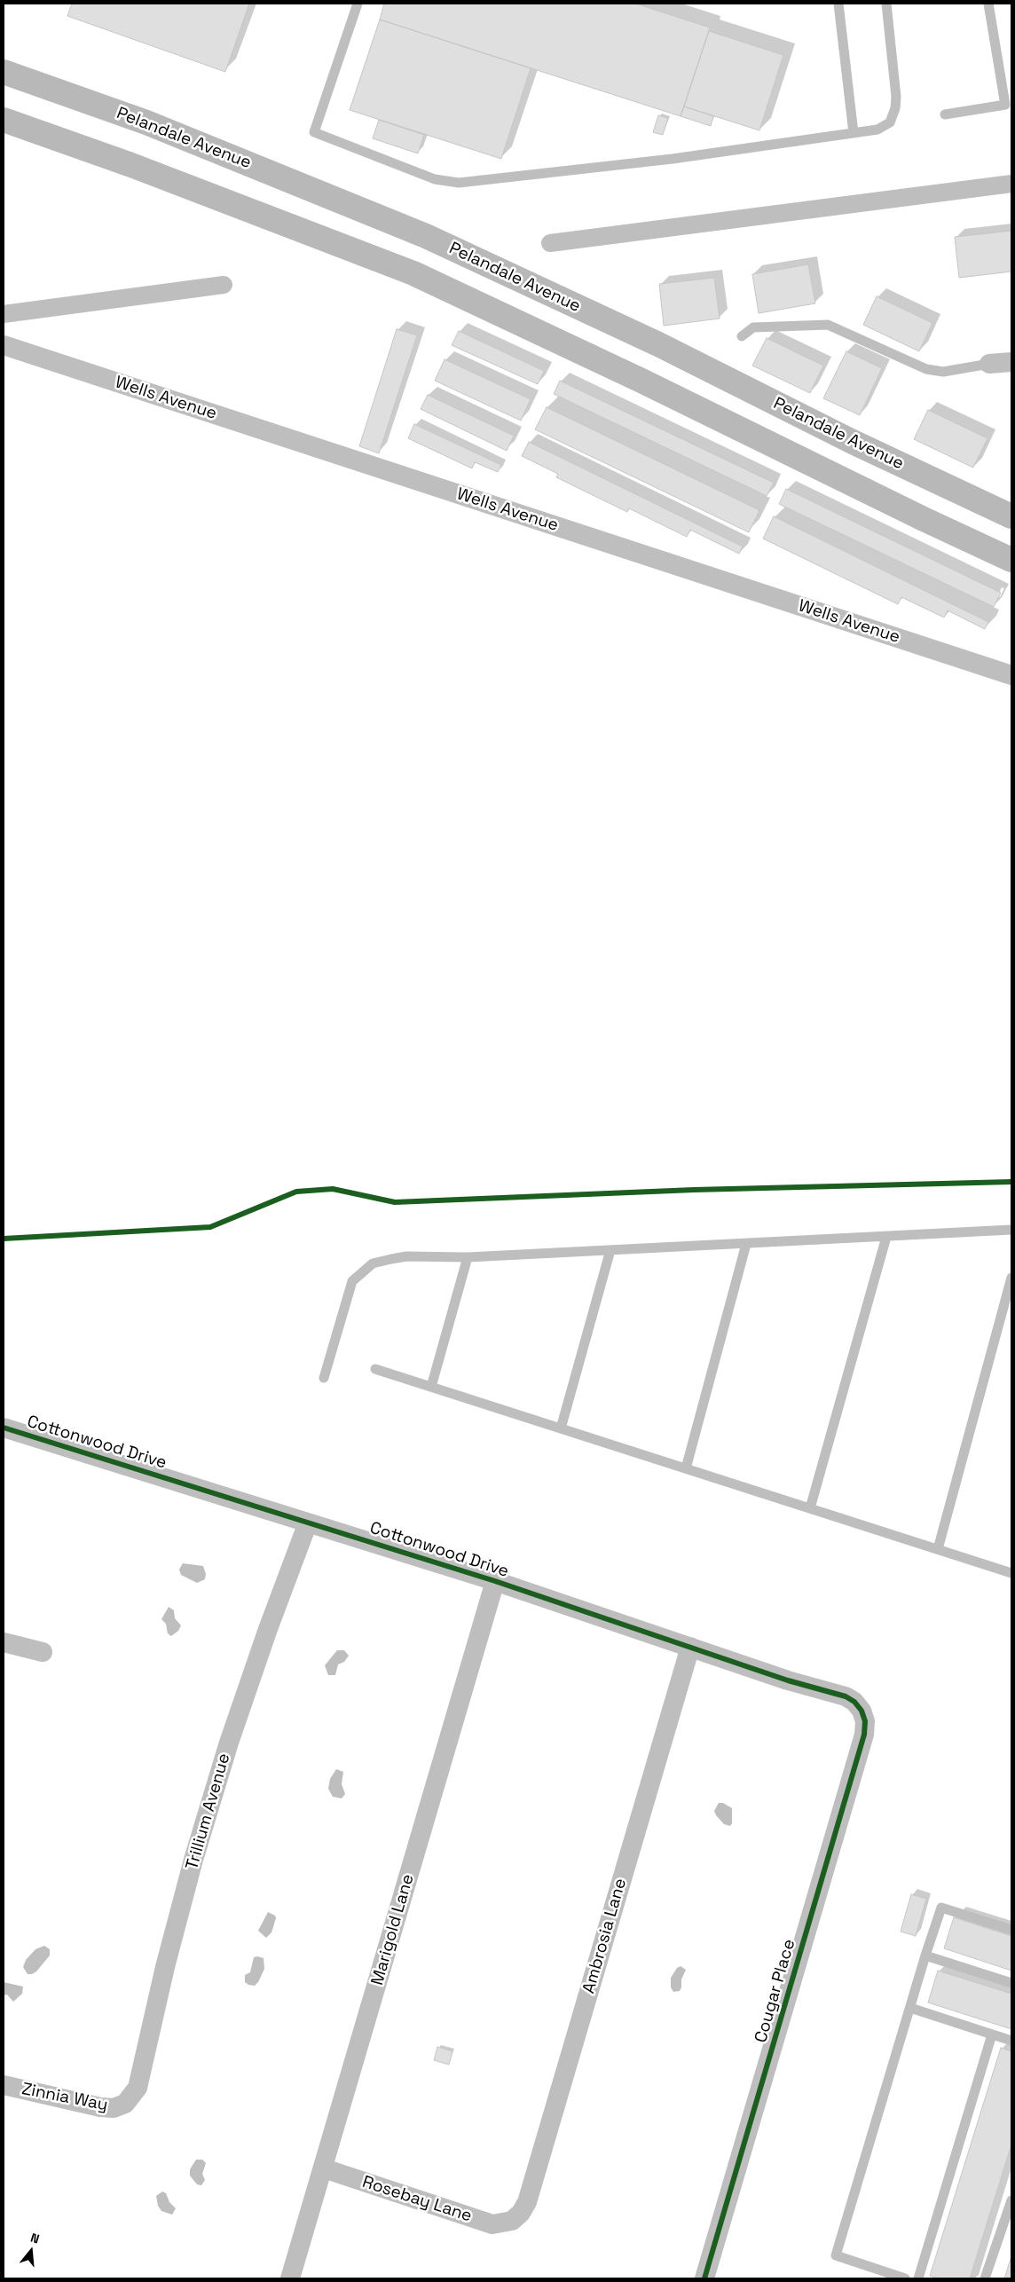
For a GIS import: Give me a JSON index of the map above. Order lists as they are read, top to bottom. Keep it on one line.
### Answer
{"streets":{"main road":["Pelandale Avenue"],"street":["Wells Avenue","Cottonwood Drive","Trillium Avenue","Marigold Lane","Ambrosia Lane","Cougar Place","Zinnia Way","Rosebay Lane"]},"crossings":[["Cottonwood Drive","Trillium Avenue"],["Cottonwood Drive","Marigold Lane"],["Cottonwood Drive","Ambrosia Lane"],["Cottonwood Drive","Cougar Place"],["Trillium Avenue","Zinnia Way"],["Marigold Lane","Rosebay Lane"],["Ambrosia Lane","Rosebay Lane"]],"north":"top"}
